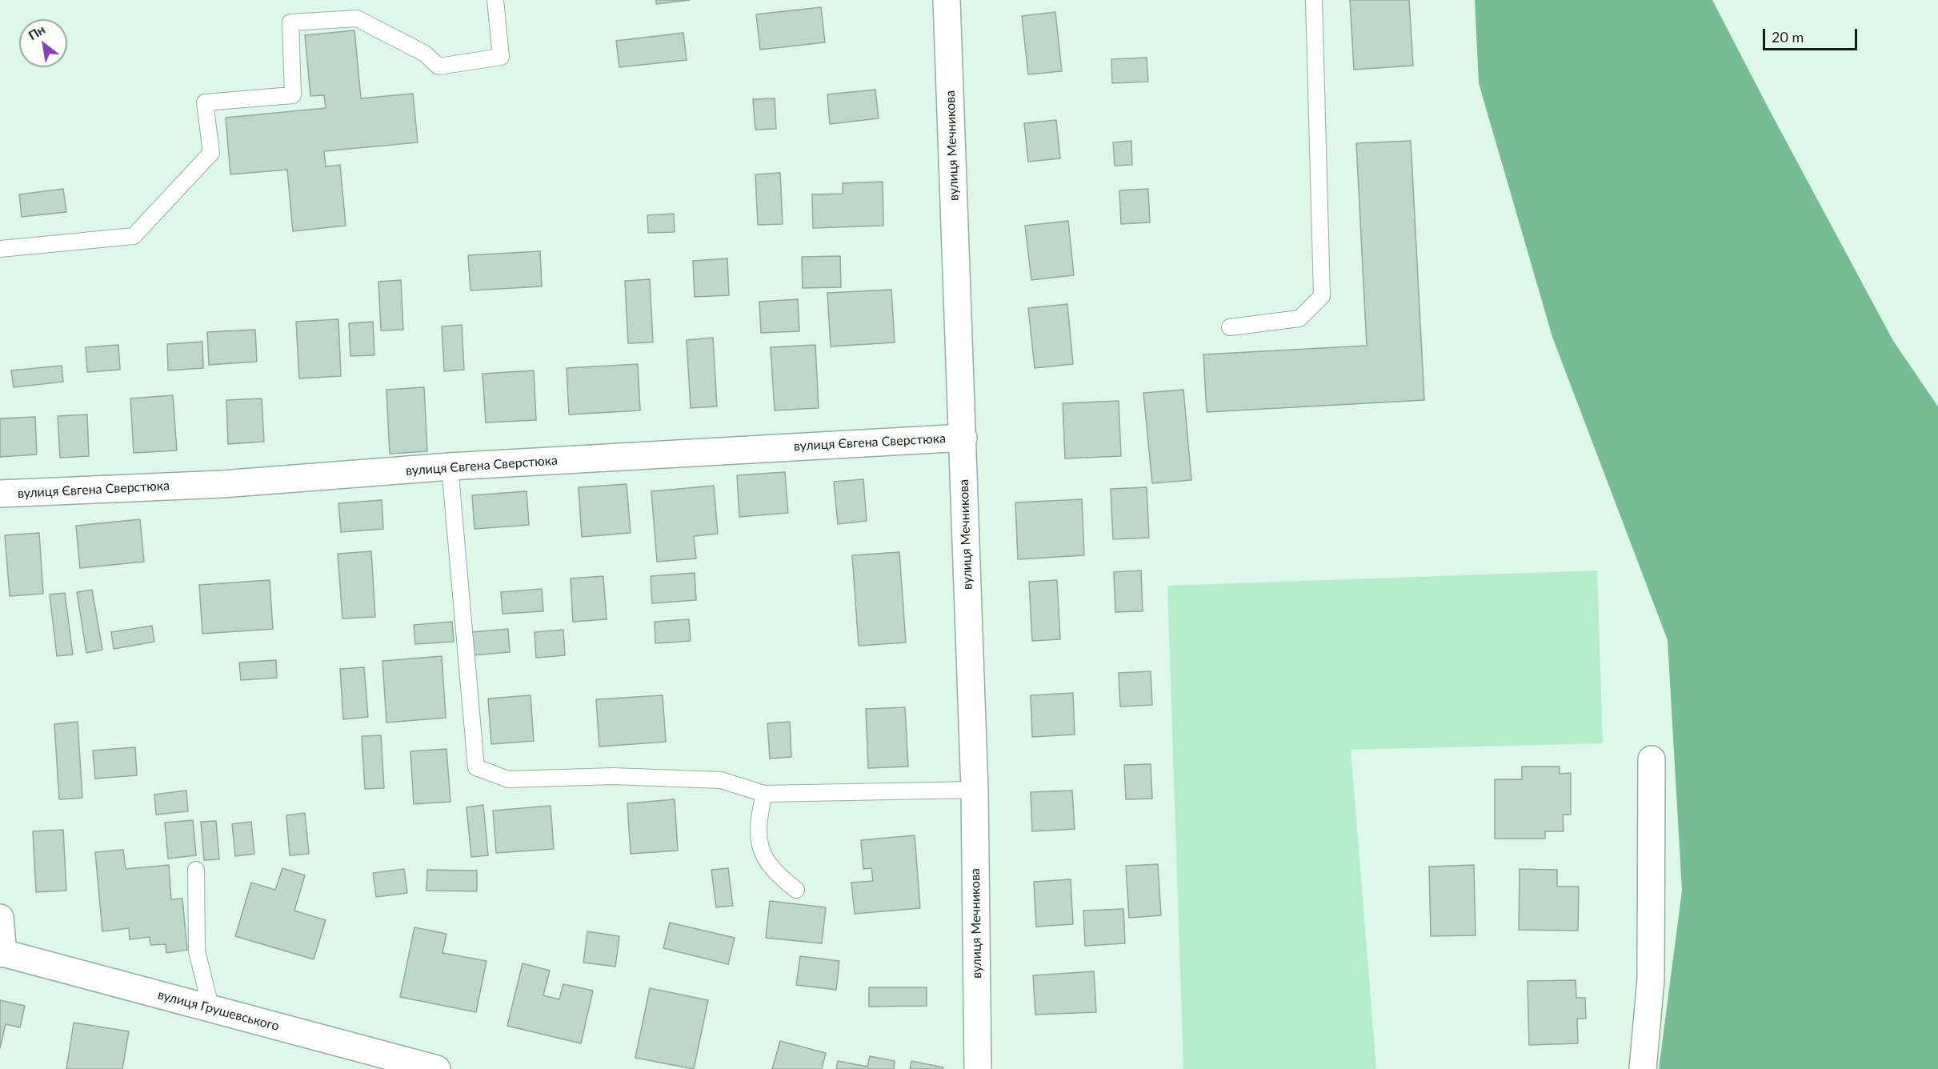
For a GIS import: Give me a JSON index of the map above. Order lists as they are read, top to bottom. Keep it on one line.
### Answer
{"streets":{"street":["вулиця Мечникова","вулиця Євгена Сверстюка","вулиця Грушевського"]},"crossings":[["вулиця Мечникова","вулиця Євгена Сверстюка"]],"scale_bar":"20 m","north":"top left"}
